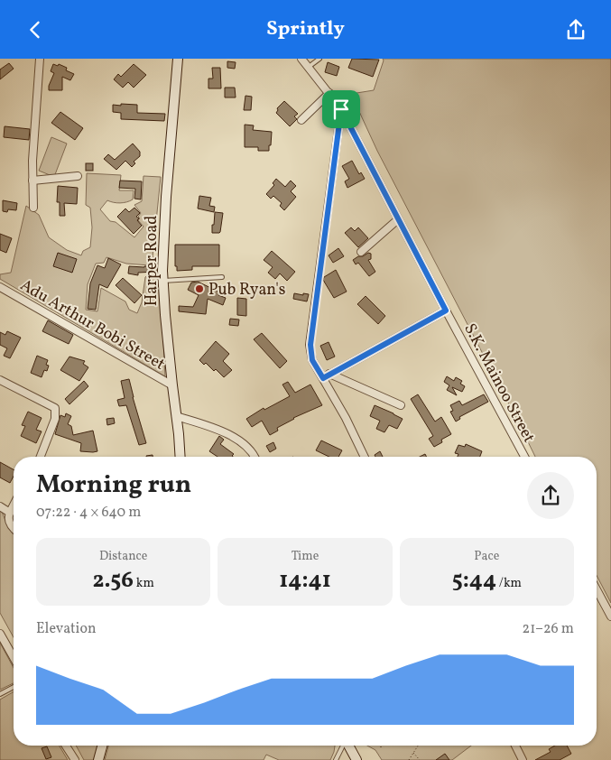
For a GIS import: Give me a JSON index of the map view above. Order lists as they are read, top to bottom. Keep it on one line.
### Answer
{"streets":{"main road":["Harper Road"],"street":["Adu Arthur Bobi Street","S.K. Mainoo Street"]},"crossings":[["Harper Road","Adu Arthur Bobi Street"]],"places":["Pub Ryan's"],"page":{"header":"Sprintly","heading":["Morning run","07:22 · 4 × 640 m"],"stats":[["Distance","2.56 km"],["Time","14:41"],["Pace","5:44 /km"]],"chart":["Elevation","21–26 m"]}}
